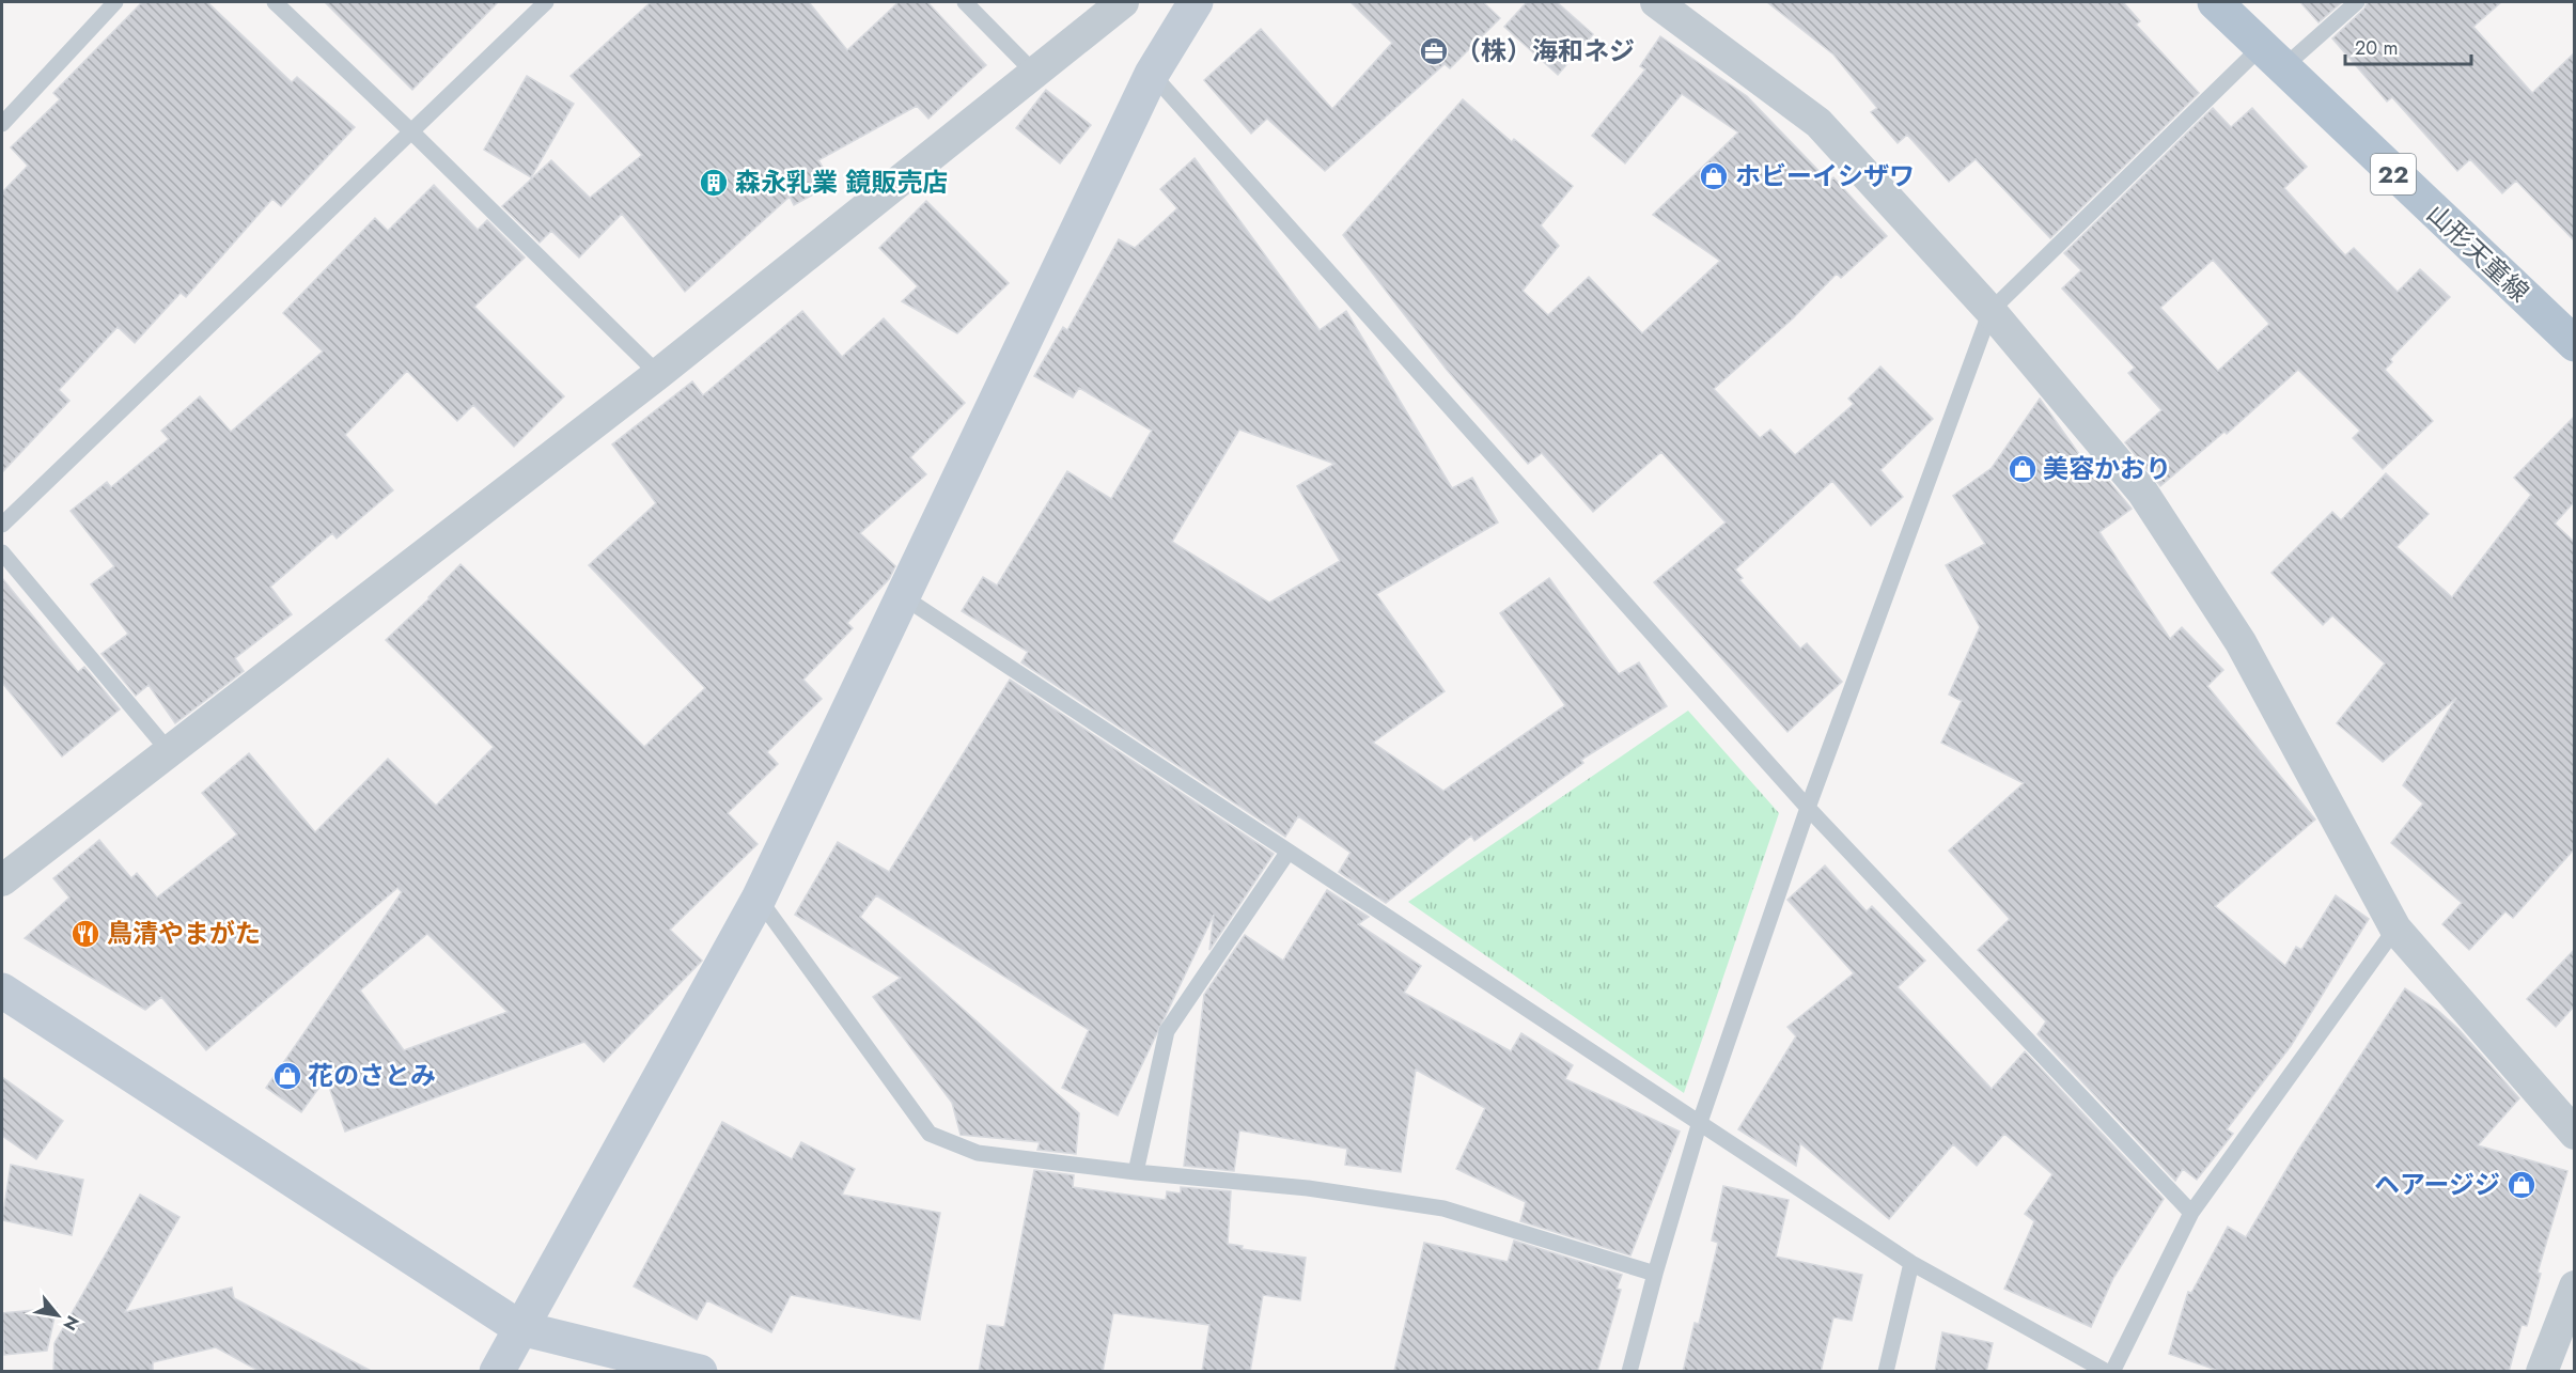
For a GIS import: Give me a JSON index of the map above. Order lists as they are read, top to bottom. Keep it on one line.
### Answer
{"streets":{"main road":["22","山形天童線"]},"places":{"office":["（株）海和ネジ"],"shop":["ホビーイシザワ","美容かおり","花のさとみ","ヘアージジ"],"building":["森永乳業 鏡販売店"],"restaurant":["鳥清やまがた"]},"scale_bar":"20 m","north":"bottom right"}
